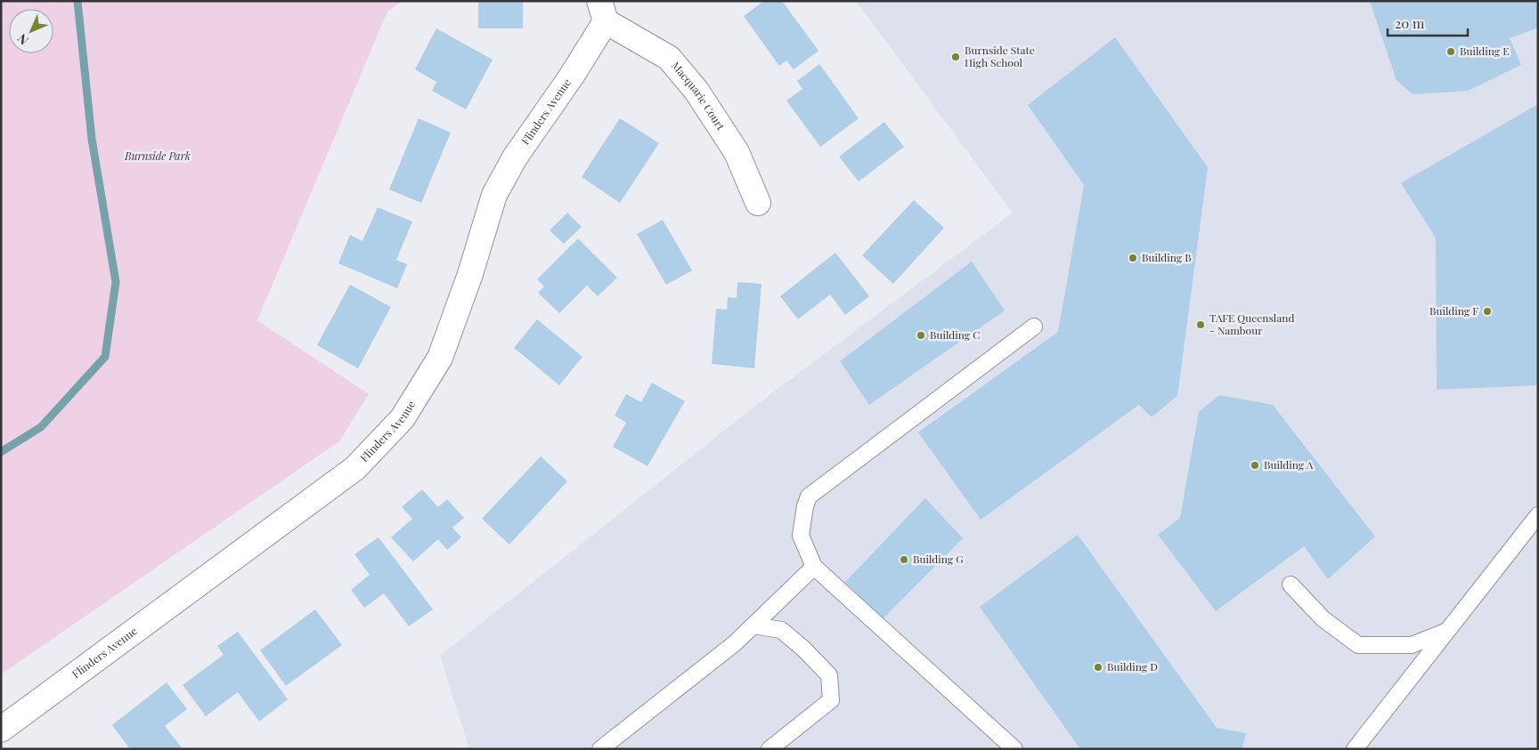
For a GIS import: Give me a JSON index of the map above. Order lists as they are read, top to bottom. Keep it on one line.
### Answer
{"streets":{"street":["Macquarie Court","Flinders Avenue"]},"crossings":[["Macquarie Court","Flinders Avenue"]],"parks":["Burnside Park"],"places":["Building E","Burnside State High School","Building B","Building F","TAFE Queensland - Nambour","Building C","Building A","Building G","Building D"],"scale_bar":"20 m","north":"bottom left"}
